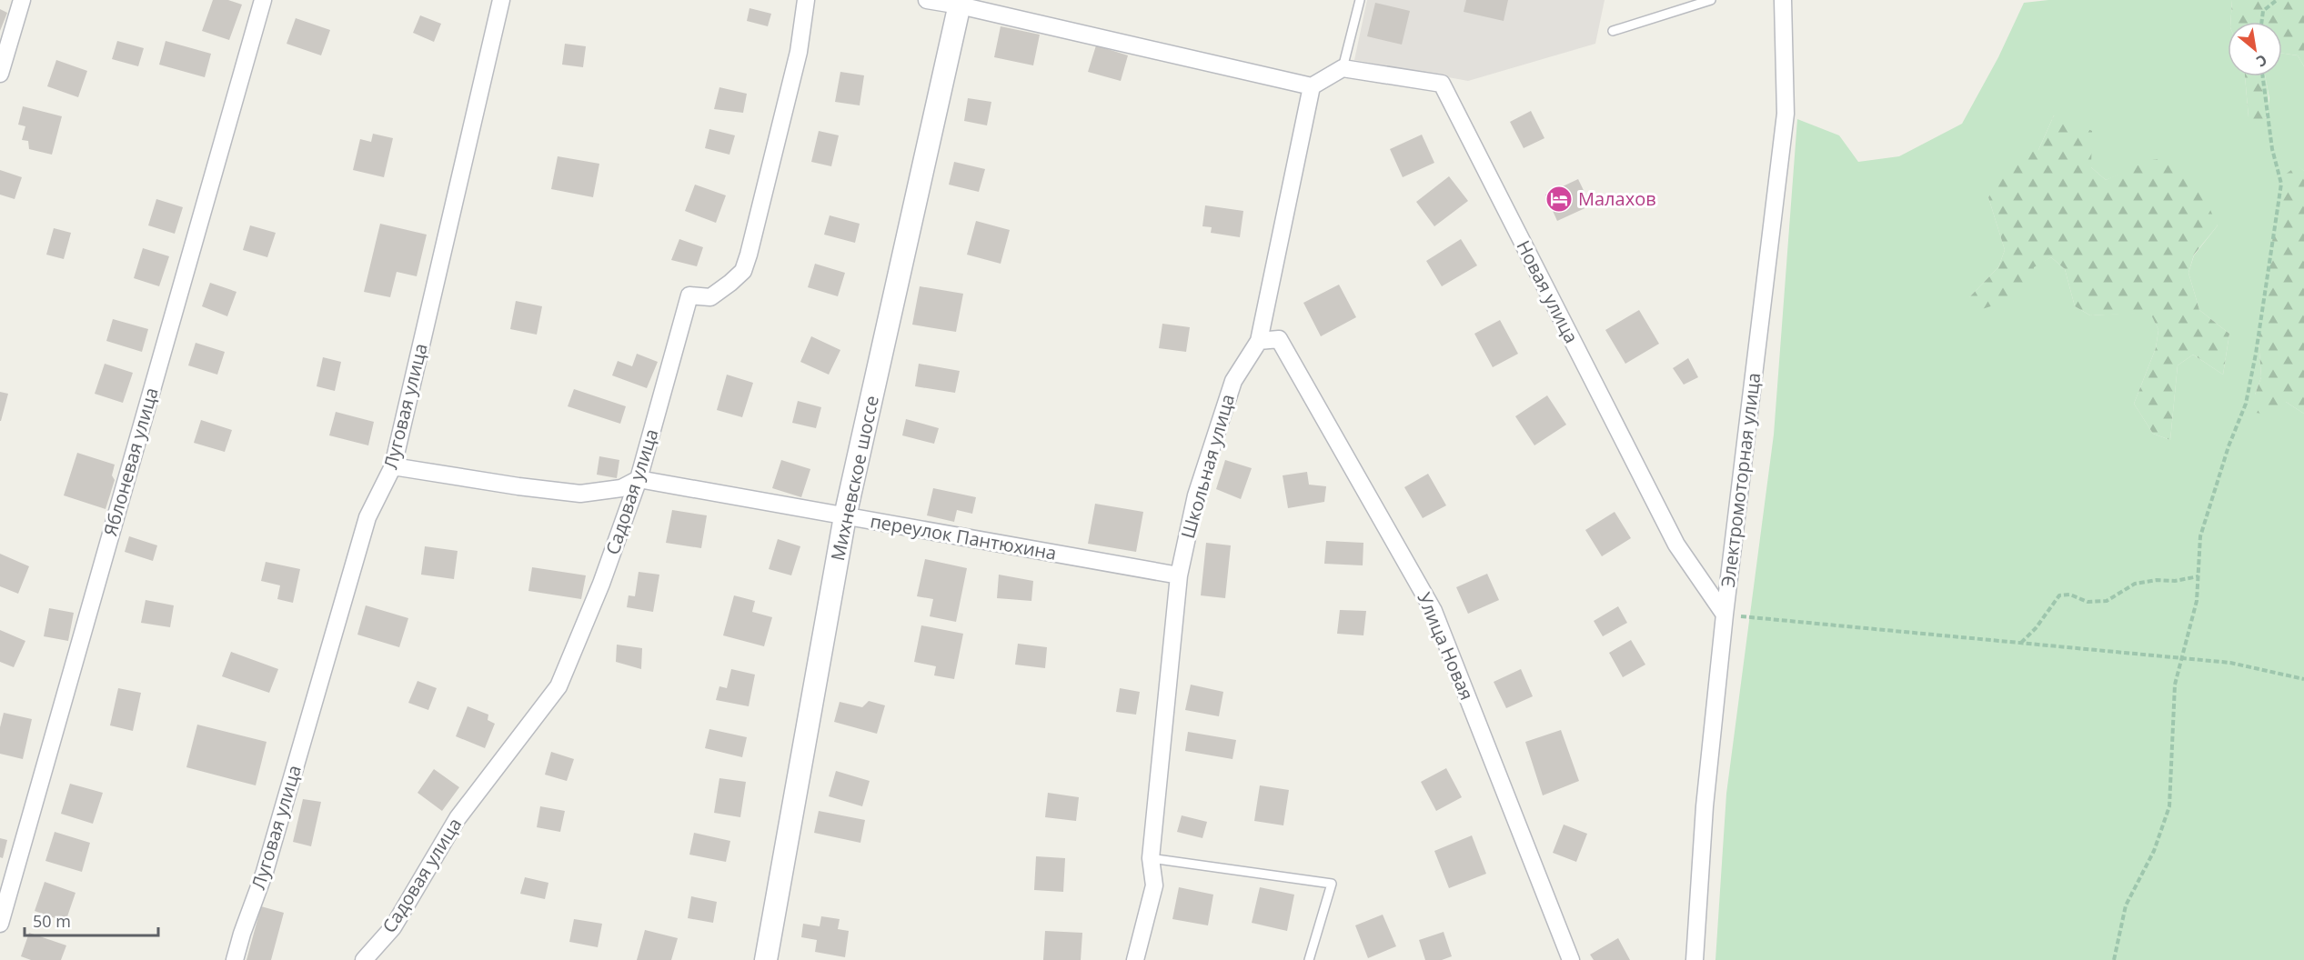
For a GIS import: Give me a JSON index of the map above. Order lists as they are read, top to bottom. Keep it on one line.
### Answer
{"streets":{"street":["Новая улица","Луговая улица","Яблоневая улица","Школьная улица","Михневское шоссе","Электромоторная улица","Садовая улица","переулок Пантюхина","Улица Новая"]},"crossings":[["Новая улица","Электромоторная улица"],["Школьная улица","переулок Пантюхина"],["Школьная улица","Улица Новая"],["Михневское шоссе","переулок Пантюхина"],["Садовая улица","переулок Пантюхина"]],"places":{"hotel":["Малахов"]},"scale_bar":"50 m","north":"bottom right"}
